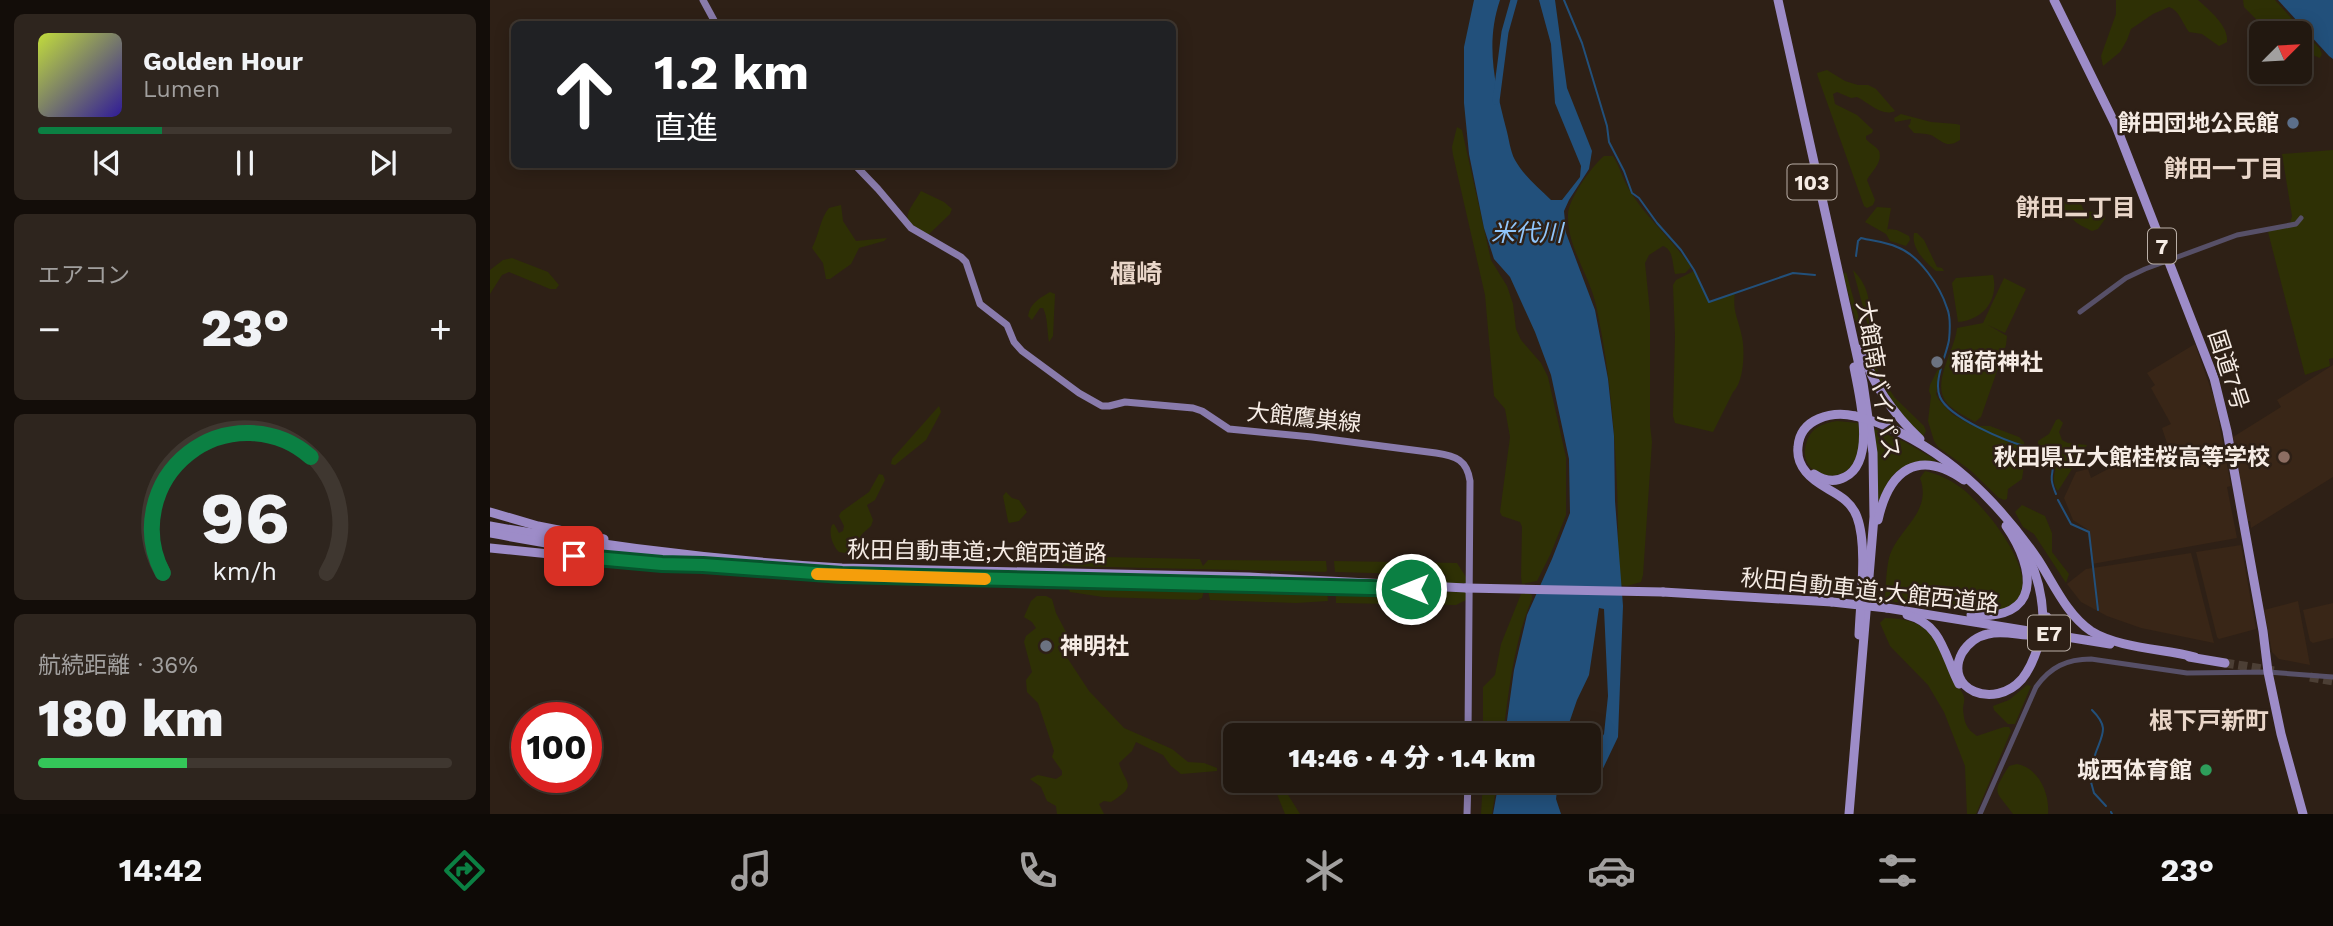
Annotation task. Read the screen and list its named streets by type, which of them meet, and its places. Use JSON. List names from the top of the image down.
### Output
{
  "streets": {
    "highway": [
      "103",
      "7",
      "国道7号",
      "大館南バイパス",
      "秋田自動車道;大館西道路",
      "E7"
    ],
    "main road": ["大館鷹巣線"]
  },
  "districts": [
    "餅田一丁目",
    "餅田二丁目",
    "櫃崎",
    "根下戸新町"
  ],
  "water": ["米代川"],
  "places": [
    "餅田団地公民館",
    "稲荷神社",
    "秋田県立大館桂桜高等学校",
    "神明社",
    "城西体育館"
  ],
  "north": "top right",
  "page": {
    "turn": ["1.2 km", "直進"],
    "song": ["Golden Hour", "Lumen"],
    "tile": [
      "エアコン",
      ["航続距離 · 36%", "180 km"]
    ],
    "heat": ["−", "23°", "+"],
    "limit": "100",
    "trip": "14:46 · 4 分 · 1.4 km",
    "tabs": ["14:42", "23°"],
    "gauge": ["96", "km/h"]
  }
}
